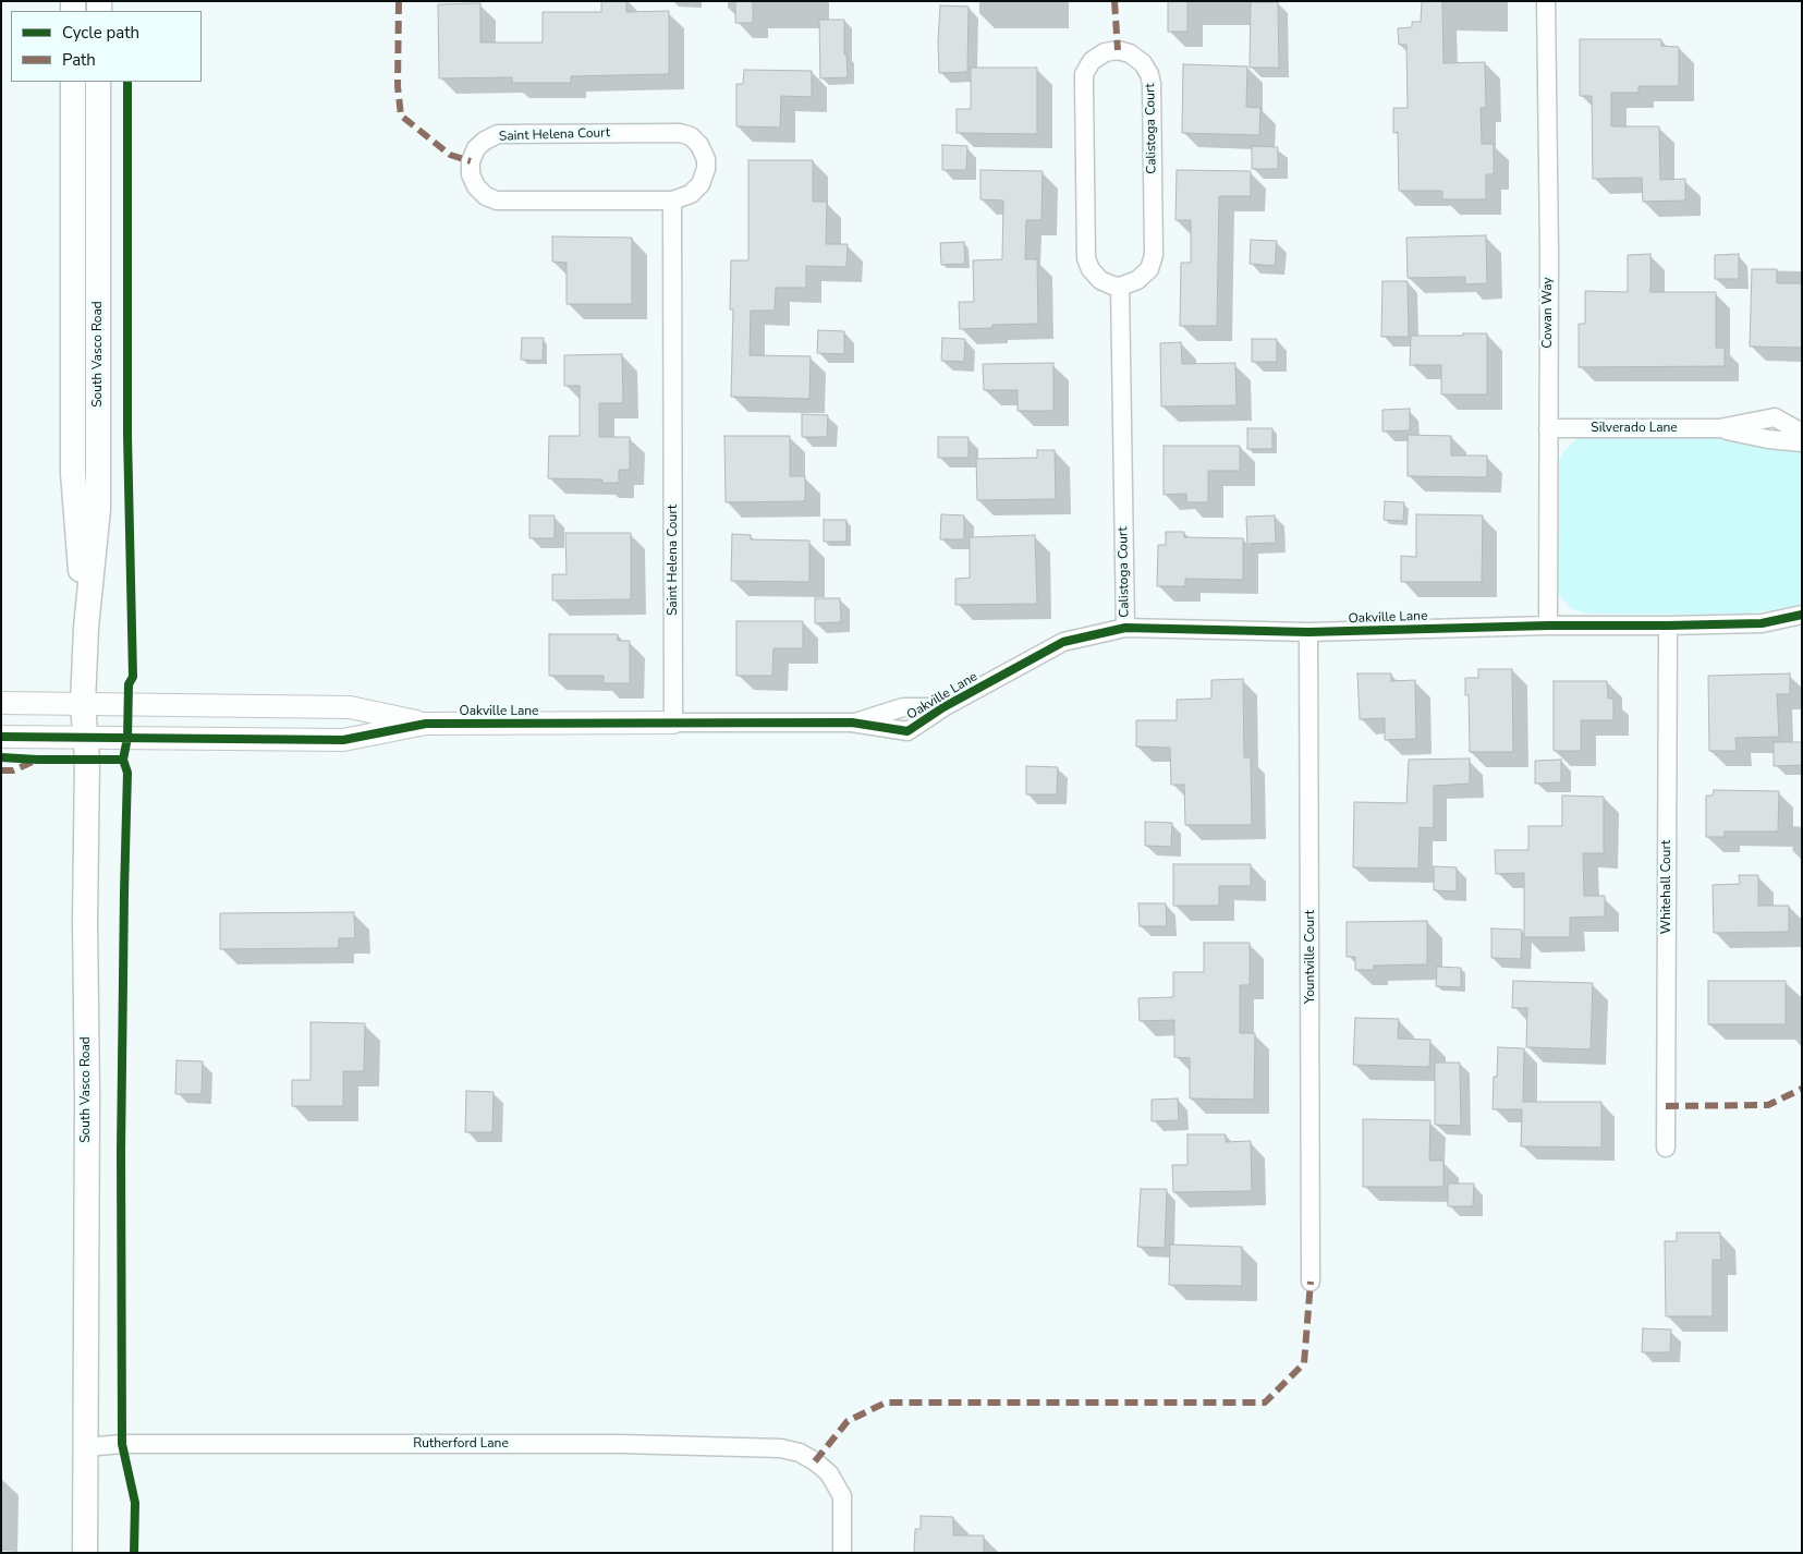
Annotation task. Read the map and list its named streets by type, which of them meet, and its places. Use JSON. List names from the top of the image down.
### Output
{
  "streets": {
    "main road": ["South Vasco Road"],
    "street": [
      "Calistoga Court",
      "Saint Helena Court",
      "Cowan Way",
      "Silverado Lane",
      "Oakville Lane",
      "Whitehall Court",
      "Yountville Court",
      "Rutherford Lane"
    ]
  },
  "crossings": [
    ["Calistoga Court", "Oakville Lane"],
    ["Saint Helena Court", "Oakville Lane"],
    ["Cowan Way", "Silverado Lane"],
    ["Cowan Way", "Oakville Lane"],
    ["South Vasco Road", "Oakville Lane"],
    ["South Vasco Road", "Rutherford Lane"],
    ["Oakville Lane", "Whitehall Court"],
    ["Oakville Lane", "Yountville Court"]
  ],
  "legend": ["Cycle path", "Path"]
}
